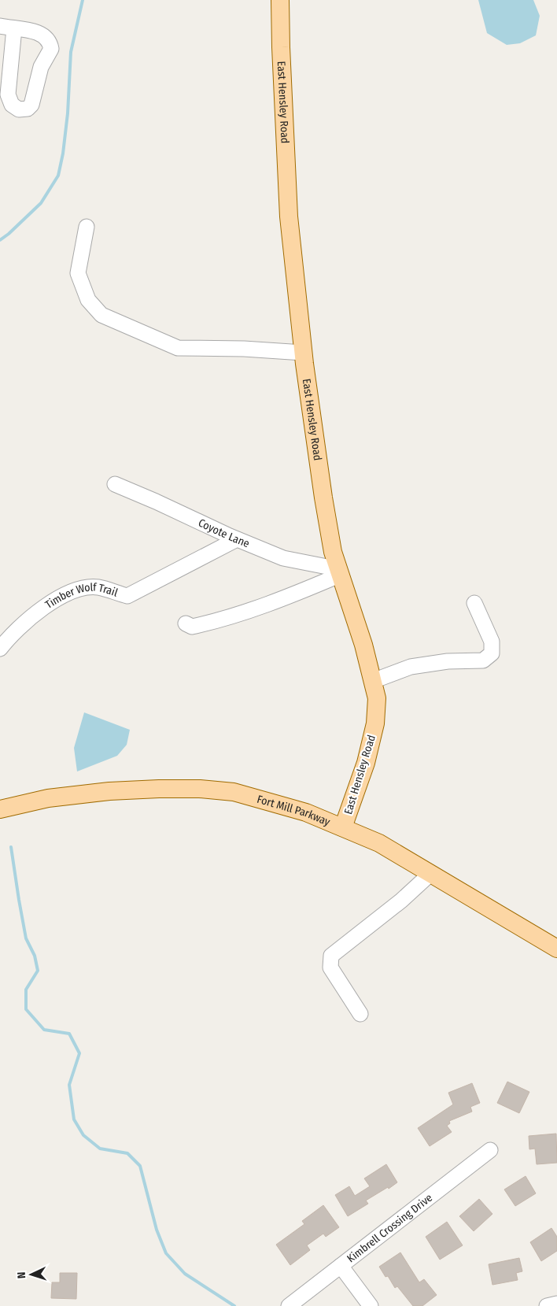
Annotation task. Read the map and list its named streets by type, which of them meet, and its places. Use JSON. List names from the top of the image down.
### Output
{
  "streets": {
    "main road": ["East Hensley Road", "Fort Mill Parkway"],
    "street": ["Coyote Lane", "Timber Wolf Trail", "Kimbrell Crossing Drive"]
  },
  "crossings": [
    ["East Hensley Road", "Coyote Lane"],
    ["East Hensley Road", "Fort Mill Parkway"],
    ["Coyote Lane", "Timber Wolf Trail"]
  ],
  "north": "left"
}
